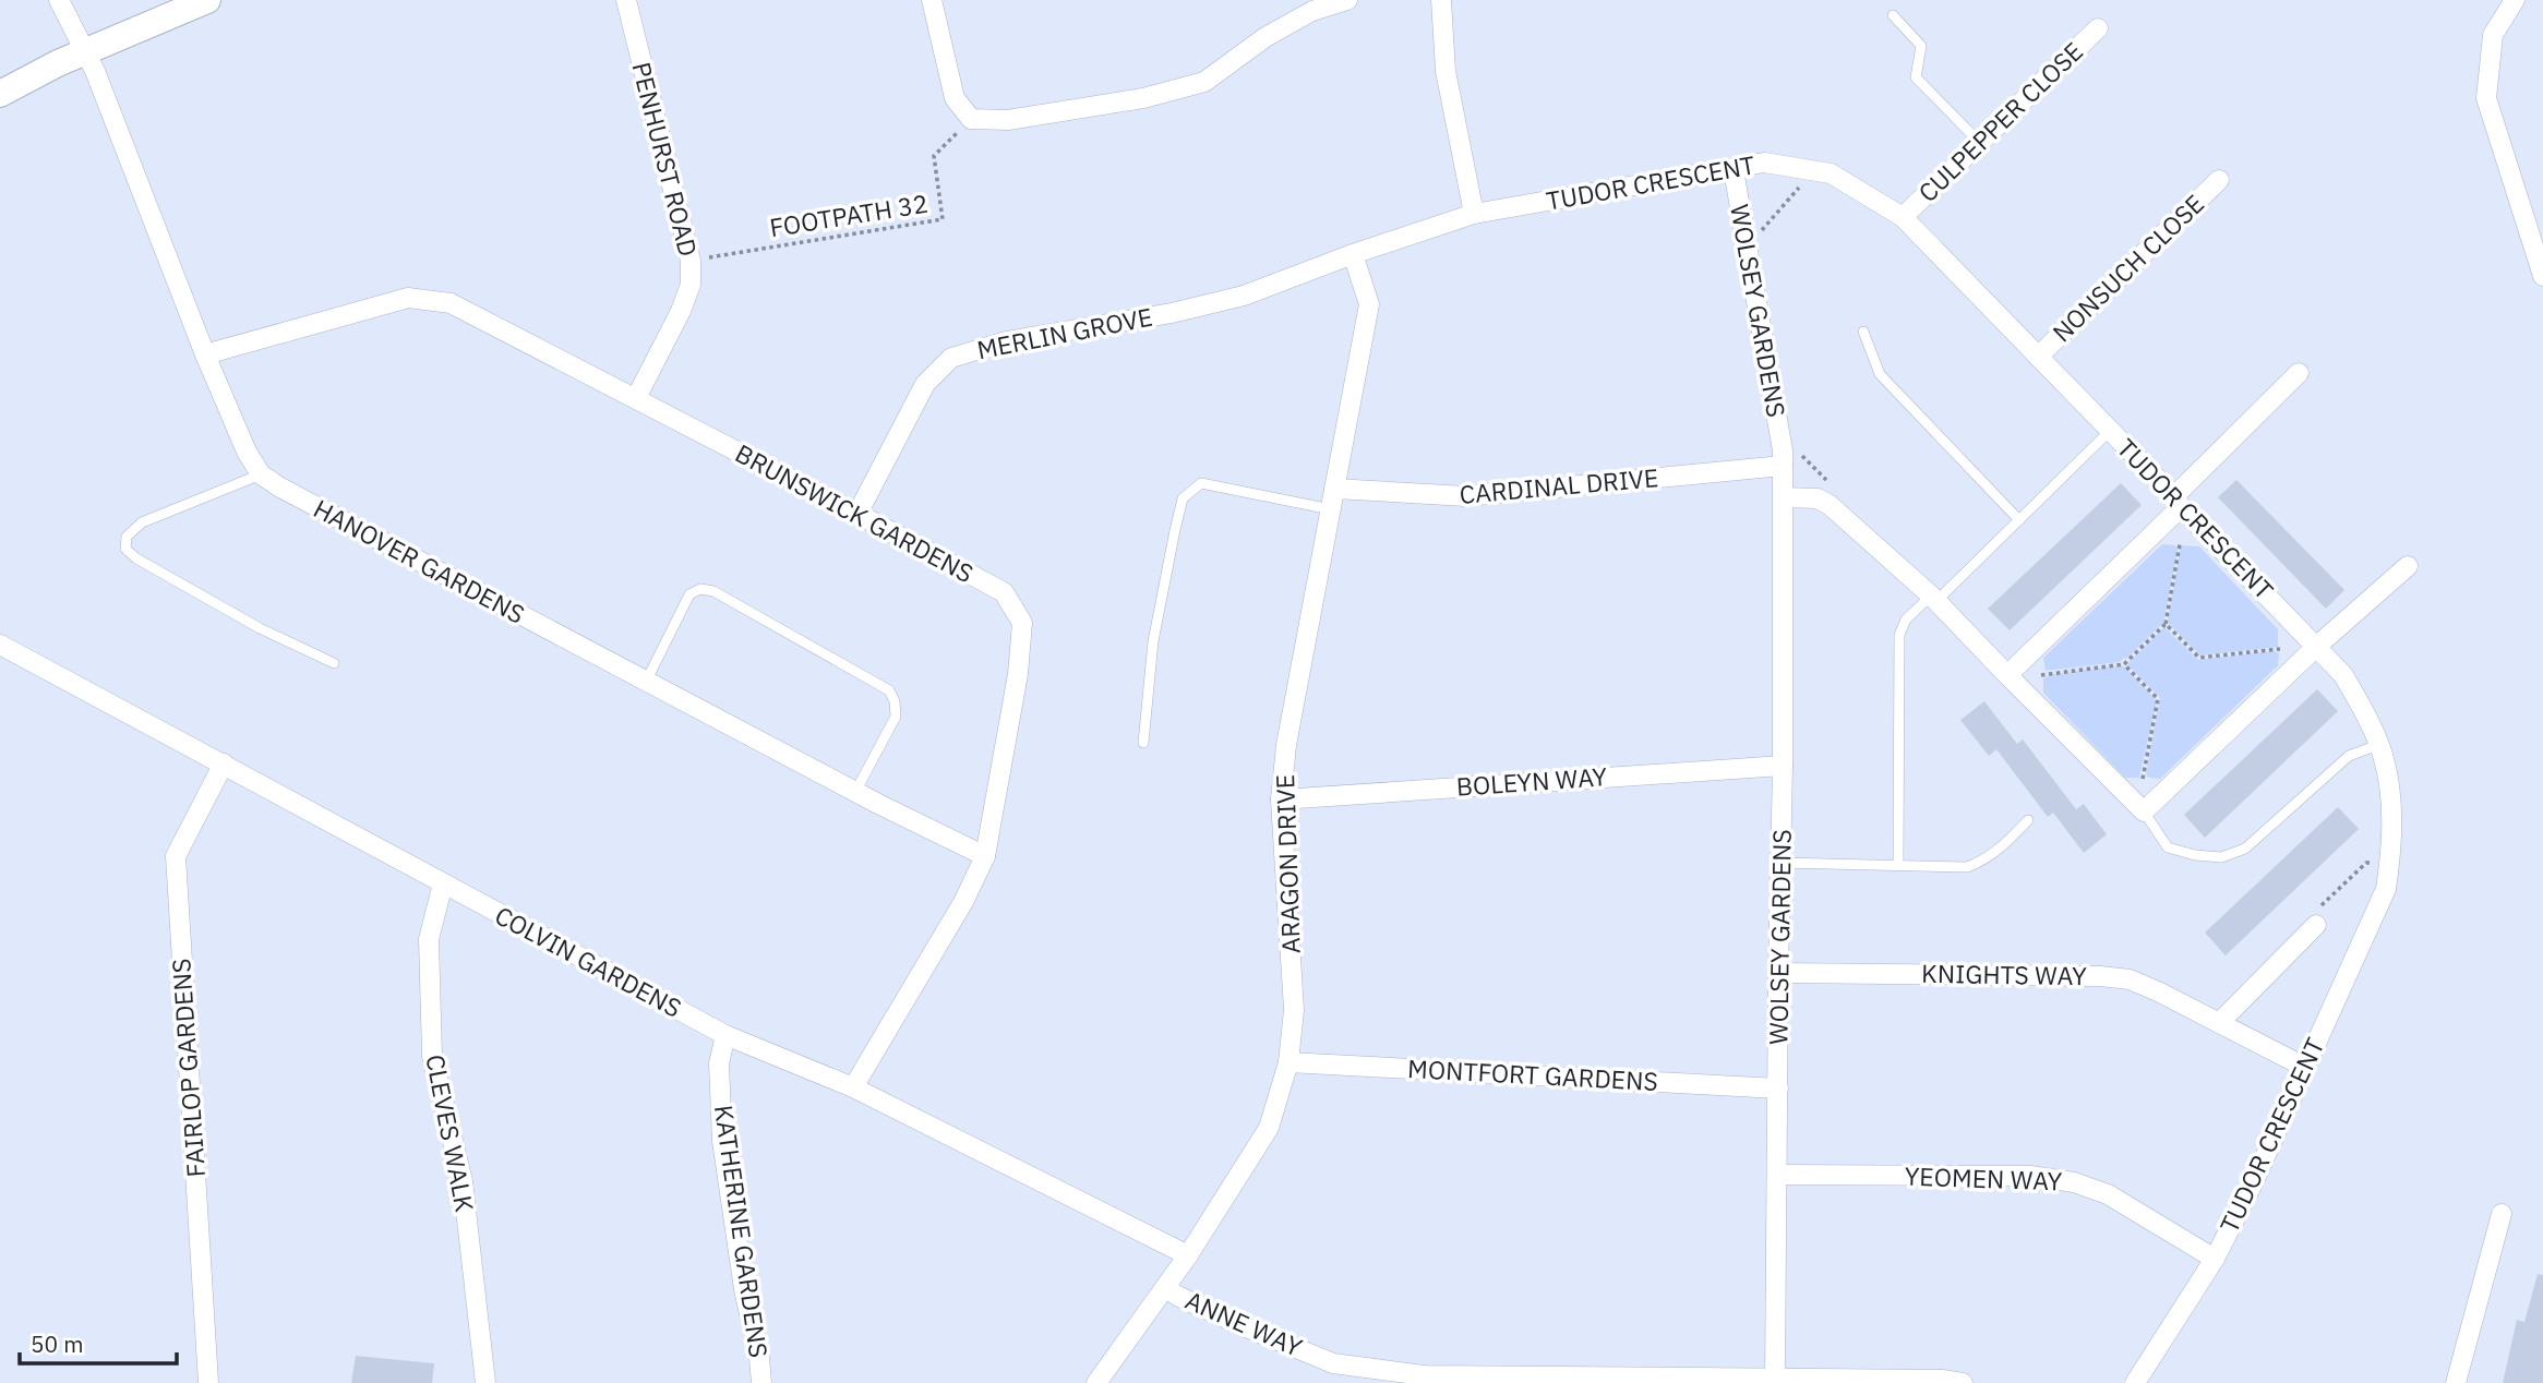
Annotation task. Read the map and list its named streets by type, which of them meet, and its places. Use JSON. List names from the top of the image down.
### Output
{
  "streets": {
    "street": [
      "CULPEPPER CLOSE",
      "PENHURST ROAD",
      "TUDOR CRESCENT",
      "NONSUCH CLOSE",
      "WOLSEY GARDENS",
      "MERLIN GROVE",
      "CARDINAL DRIVE",
      "BRUNSWICK GARDENS",
      "HANOVER GARDENS",
      "BOLEYN WAY",
      "ARAGON DRIVE",
      "COLVIN GARDENS",
      "KNIGHTS WAY",
      "FAIRLOP GARDENS",
      "MONTFORT GARDENS",
      "CLEVES WALK",
      "YEOMEN WAY",
      "KATHERINE GARDENS",
      "ANNE WAY"
    ],
    "path": ["FOOTPATH 32"]
  },
  "crossings": [
    ["CULPEPPER CLOSE", "TUDOR CRESCENT"],
    ["PENHURST ROAD", "FOOTPATH 32"],
    ["PENHURST ROAD", "BRUNSWICK GARDENS"],
    ["TUDOR CRESCENT", "NONSUCH CLOSE"],
    ["TUDOR CRESCENT", "WOLSEY GARDENS"],
    ["TUDOR CRESCENT", "MERLIN GROVE"],
    ["TUDOR CRESCENT", "ARAGON DRIVE"],
    ["TUDOR CRESCENT", "KNIGHTS WAY"],
    ["TUDOR CRESCENT", "YEOMEN WAY"],
    ["WOLSEY GARDENS", "CARDINAL DRIVE"],
    ["WOLSEY GARDENS", "BOLEYN WAY"],
    ["WOLSEY GARDENS", "KNIGHTS WAY"],
    ["WOLSEY GARDENS", "MONTFORT GARDENS"],
    ["WOLSEY GARDENS", "YEOMEN WAY"],
    ["WOLSEY GARDENS", "ANNE WAY"],
    ["MERLIN GROVE", "BRUNSWICK GARDENS"],
    ["MERLIN GROVE", "ARAGON DRIVE"],
    ["CARDINAL DRIVE", "ARAGON DRIVE"],
    ["BRUNSWICK GARDENS", "HANOVER GARDENS"],
    ["BRUNSWICK GARDENS", "COLVIN GARDENS"],
    ["BOLEYN WAY", "ARAGON DRIVE"],
    ["ARAGON DRIVE", "COLVIN GARDENS"],
    ["ARAGON DRIVE", "MONTFORT GARDENS"],
    ["ARAGON DRIVE", "ANNE WAY"],
    ["COLVIN GARDENS", "FAIRLOP GARDENS"],
    ["COLVIN GARDENS", "CLEVES WALK"],
    ["COLVIN GARDENS", "KATHERINE GARDENS"]
  ],
  "scale_bar": "50 m"
}
